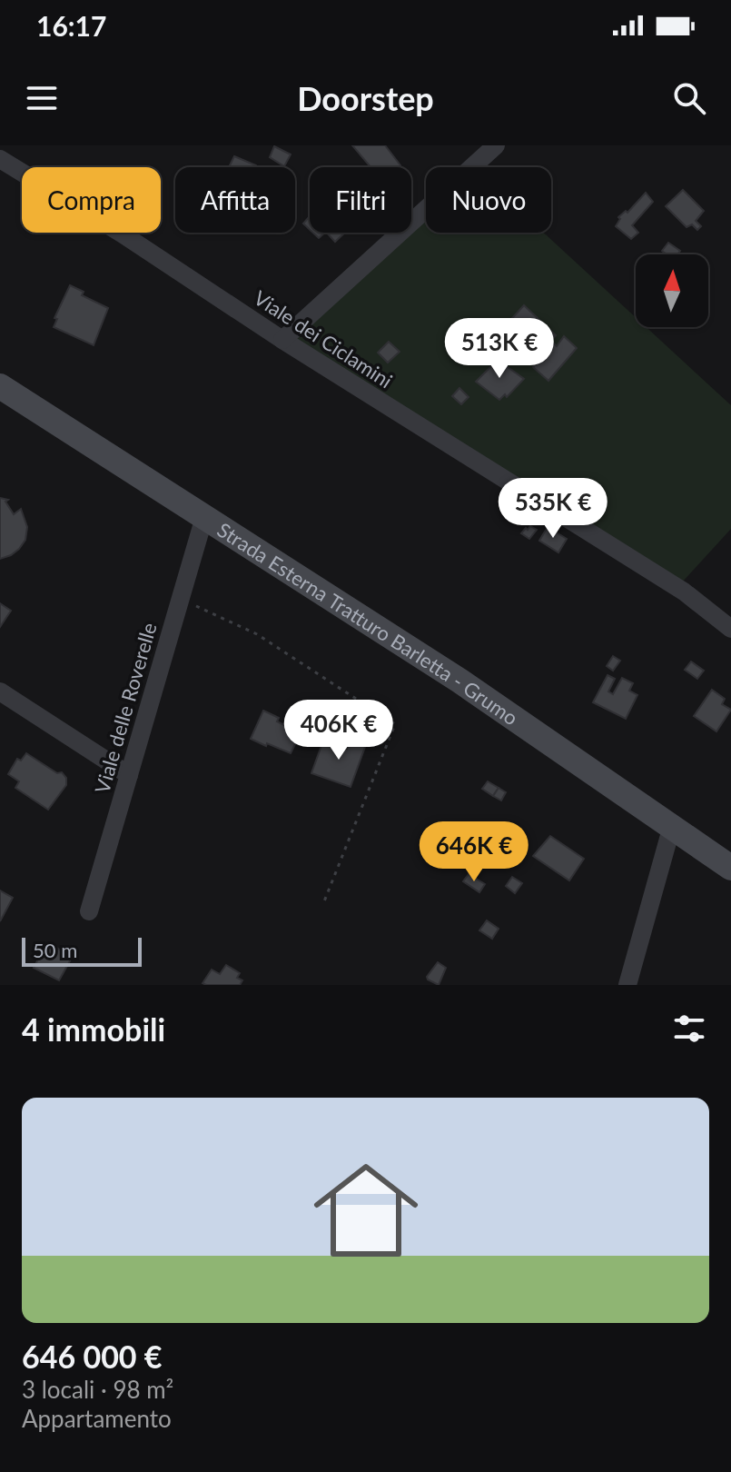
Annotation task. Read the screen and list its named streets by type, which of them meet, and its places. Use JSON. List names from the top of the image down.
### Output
{
  "streets": {
    "street": ["Viale dei Ciclamini", "Strada Esterna Tratturo Barletta - Grumo", "Viale delle Roverelle"]
  },
  "crossings": [
    ["Strada Esterna Tratturo Barletta - Grumo", "Viale delle Roverelle"]
  ],
  "scale_bar": "50 m",
  "north": "top",
  "page": {
    "status": "16:17",
    "header": "Doorstep",
    "chip": [
      "Compra",
      "Affitta",
      "Filtri",
      "Nuovo"
    ],
    "price": [
      "513K €",
      "535K €",
      "406K €",
      "646K €"
    ],
    "scale": "50 m",
    "heading": "4 immobili",
    "list": [
      {
        "name": "646 000 €",
        "note": "3 locali · 98 m² · Appartamento"
      }
    ]
  }
}
